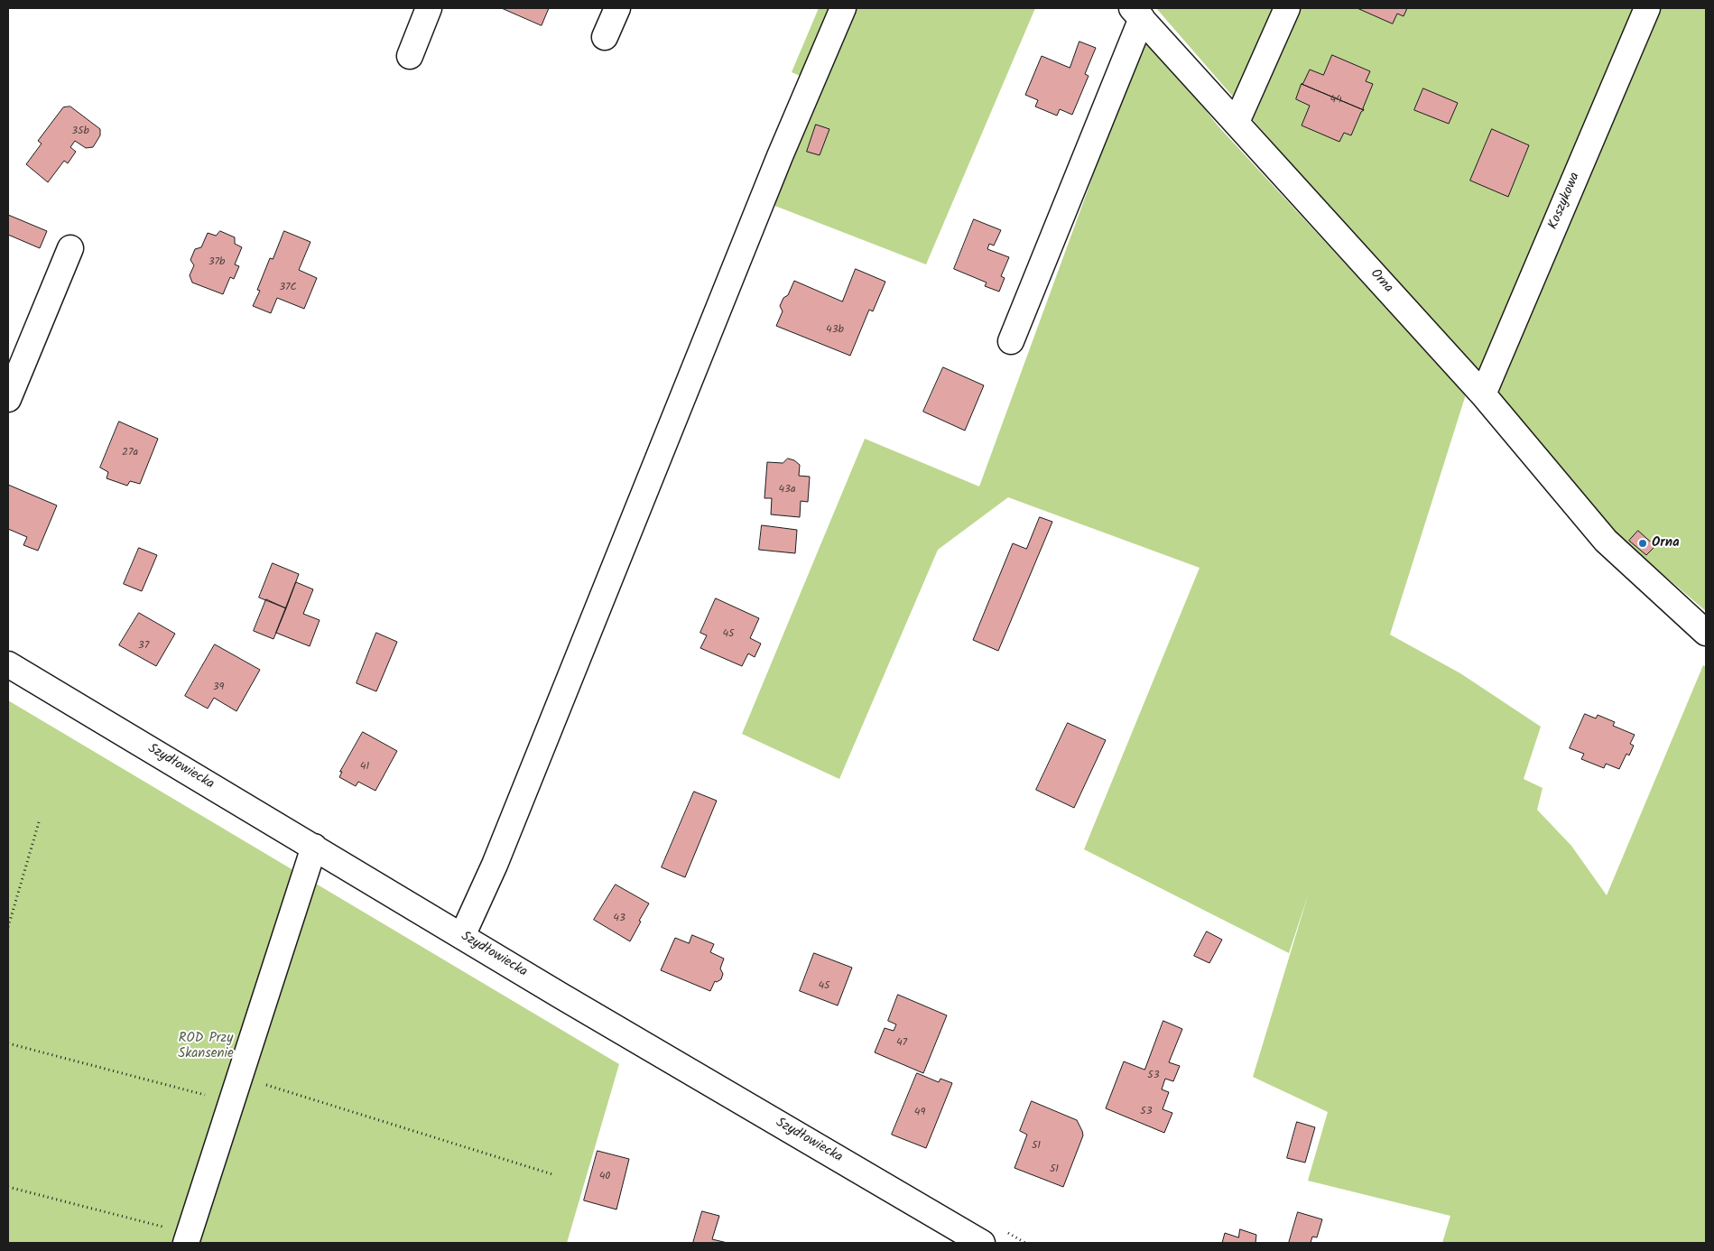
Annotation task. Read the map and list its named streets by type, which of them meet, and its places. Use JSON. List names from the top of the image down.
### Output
{
  "streets": {
    "street": ["Koszykowa", "Orna", "Szydłowiecka"]
  },
  "crossings": [
    ["Koszykowa", "Orna"]
  ],
  "parks": ["ROD Przy Skansenie"],
  "places": ["Orna"],
  "house_numbers": [
    "44",
    "35b",
    "37b",
    "37C",
    "43b",
    "27a",
    "43a",
    "45",
    "37",
    "39",
    "41",
    "43",
    "45",
    "47",
    "53",
    "53",
    "49",
    "51",
    "51",
    "40"
  ]
}
